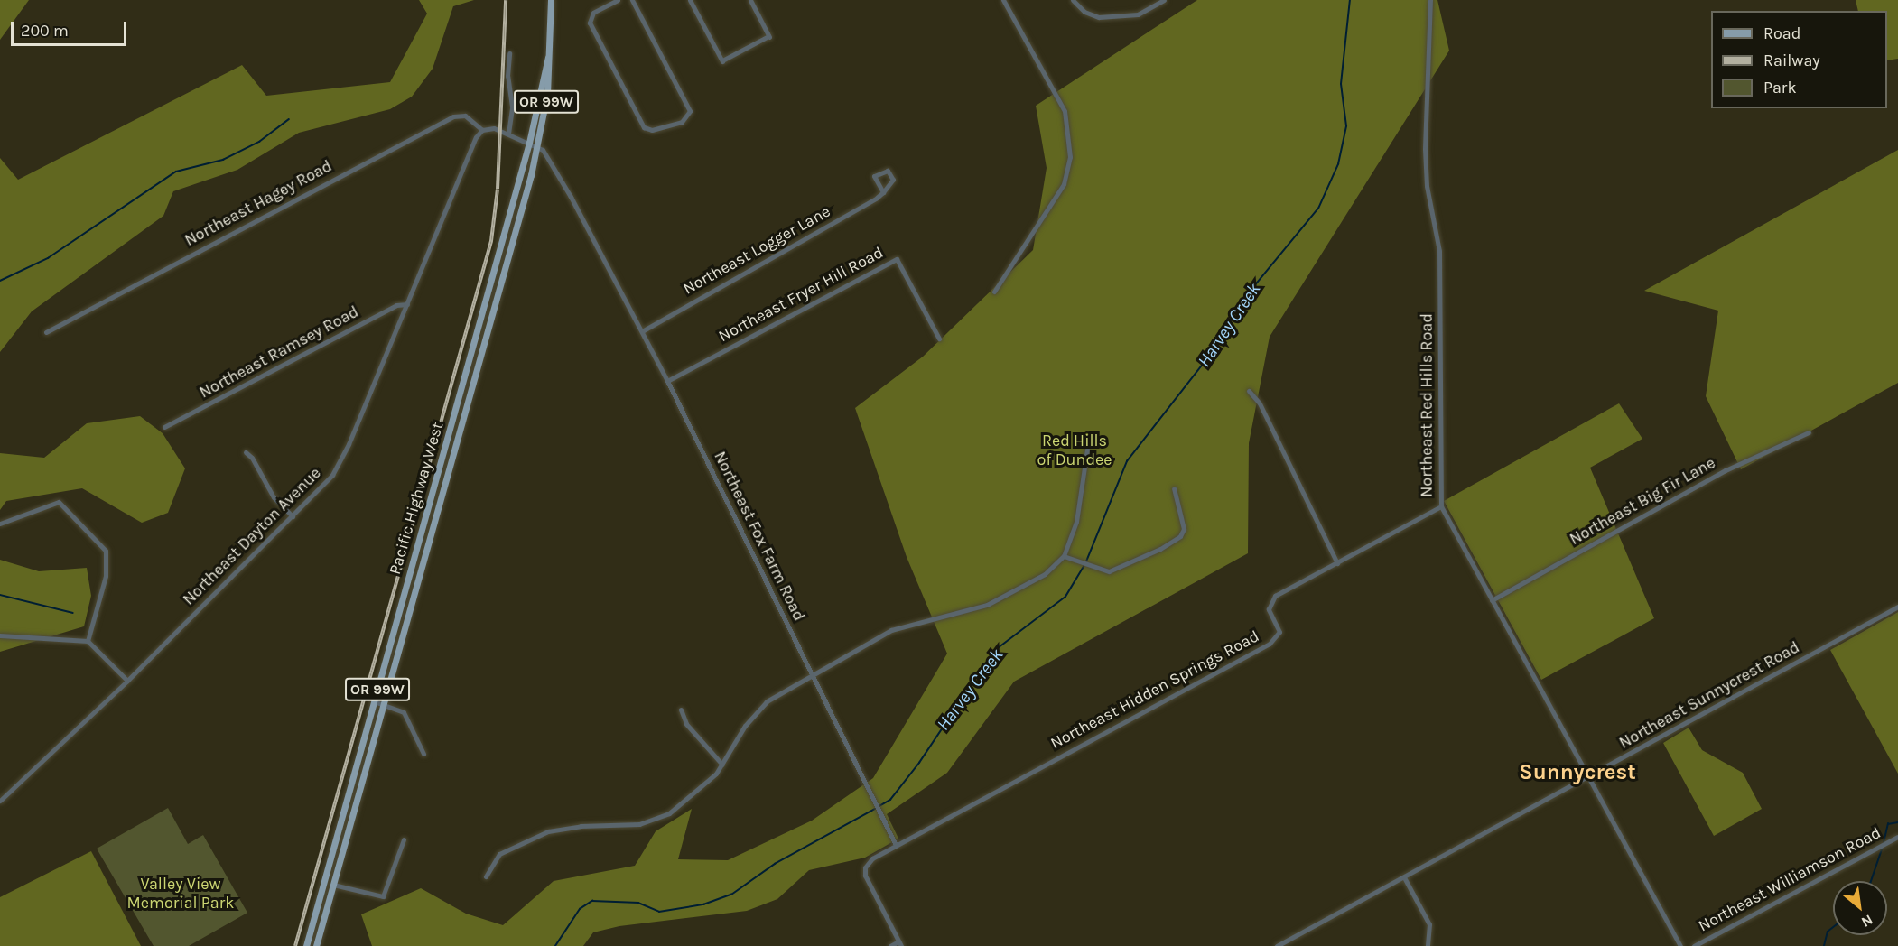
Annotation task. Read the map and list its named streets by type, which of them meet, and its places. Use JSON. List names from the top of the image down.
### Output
{
  "streets": {
    "main road": ["OR 99W", "Pacific Highway West"],
    "street": [
      "Northeast Hagey Road",
      "Northeast Logger Lane",
      "Northeast Fryer Hill Road",
      "Northeast Ramsey Road",
      "Northeast Red Hills Road",
      "Northeast Big Fir Lane",
      "Northeast Dayton Avenue",
      "Northeast Fox Farm Road",
      "Northeast Hidden Springs Road",
      "Northeast Sunnycrest Road",
      "Northeast Williamson Road"
    ]
  },
  "crossings": [
    ["Northeast Hagey Road", "Northeast Dayton Avenue"],
    ["Northeast Logger Lane", "Northeast Fox Farm Road"],
    ["Northeast Fryer Hill Road", "Northeast Fox Farm Road"],
    ["Northeast Ramsey Road", "Northeast Dayton Avenue"],
    ["Northeast Red Hills Road", "Northeast Big Fir Lane"],
    ["Northeast Red Hills Road", "Northeast Hidden Springs Road"],
    ["Northeast Red Hills Road", "Northeast Sunnycrest Road"],
    ["Pacific Highway West", "Northeast Fox Farm Road"],
    ["Northeast Fox Farm Road", "Northeast Hidden Springs Road"]
  ],
  "districts": ["Sunnycrest"],
  "water": ["Harvey Creek"],
  "parks": ["Red Hills of Dundee", "Valley View Memorial Park"],
  "legend": ["Road", "Railway", "Park"],
  "scale_bar": "200 m",
  "north": "bottom right"
}
